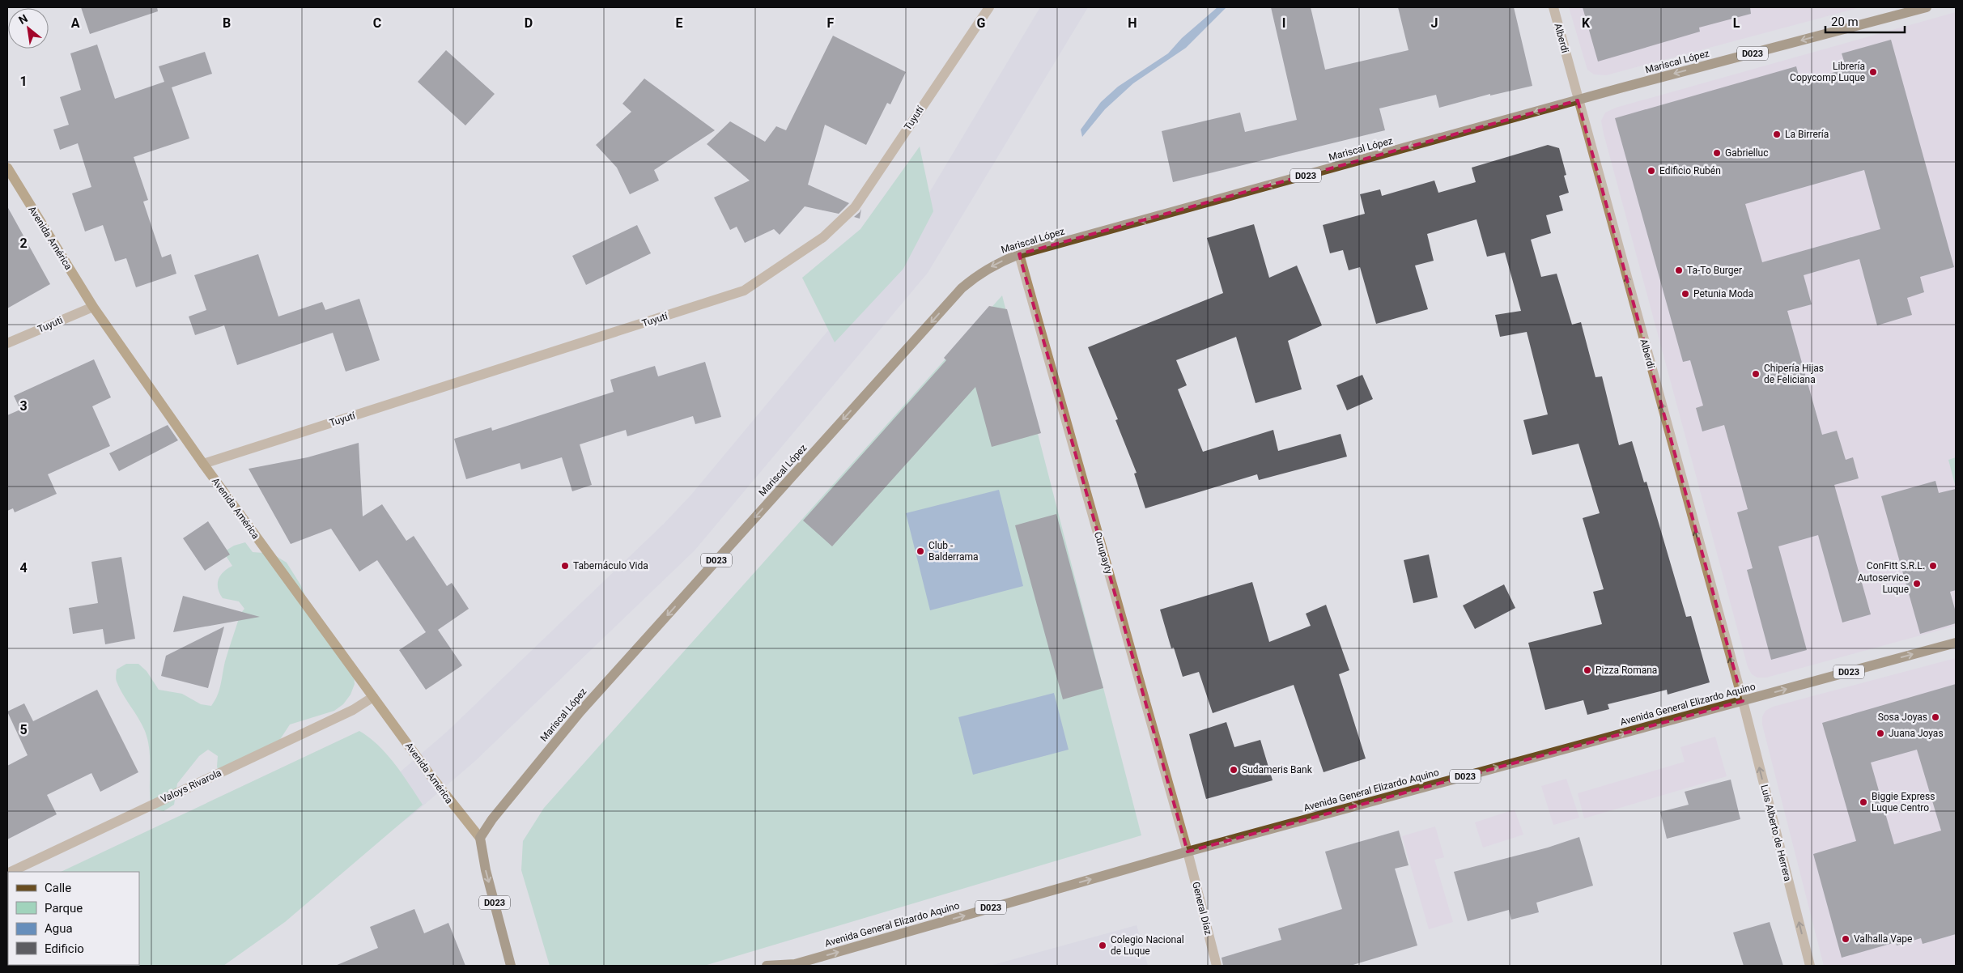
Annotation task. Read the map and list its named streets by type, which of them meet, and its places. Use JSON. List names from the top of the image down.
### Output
{
  "streets": {
    "main road": [
      "D023",
      "Mariscal López",
      "Avenida América",
      "Avenida General Elizardo Aquino"
    ],
    "street": [
      "Alberdi",
      "Tuyutí",
      "Tuyuti",
      "Curupayty",
      "Valoys Rivarola",
      "Luis Alberto de Herrera",
      "General Díaz"
    ]
  },
  "crossings": [
    ["Alberdi", "Mariscal López"],
    ["Alberdi", "Avenida General Elizardo Aquino"],
    ["Alberdi", "Luis Alberto de Herrera"],
    ["D023", "Mariscal López"],
    ["D023", "Avenida América"],
    ["Mariscal López", "Avenida América"],
    ["Mariscal López", "Curupayty"],
    ["Tuyutí", "Avenida América"],
    ["Avenida América", "Tuyuti"],
    ["Avenida América", "Valoys Rivarola"],
    ["Curupayty", "Avenida General Elizardo Aquino"],
    ["Curupayty", "General Díaz"],
    ["Avenida General Elizardo Aquino", "Luis Alberto de Herrera"],
    ["Avenida General Elizardo Aquino", "General Díaz"]
  ],
  "one_way": [
    "Alberdi",
    "Mariscal López",
    "Avenida General Elizardo Aquino",
    "Luis Alberto de Herrera"
  ],
  "places": [
    "Librería Copycomp Luque",
    "La Birrería",
    "Gabrielluc",
    "Edificio Rubén",
    "Ta-To Burger",
    "Petunia Moda",
    "Chipería Hijas de Feliciana",
    "Club - Balderrama",
    "Tabernáculo Vida",
    "ConFitt S.R.L.",
    "Autoservice Luque",
    "Pizza Romana",
    "Sosa Joyas",
    "Juana Joyas",
    "Sudameris Bank",
    "Biggie Express Luque Centro",
    "Valhalla Vape",
    "Colegio Nacional de Luque"
  ],
  "legend": [
    "Calle",
    "Parque",
    "Agua",
    "Edificio"
  ],
  "scale_bar": "20 m",
  "north": "top left",
  "grid": {
    "columns": [
      "A",
      "B",
      "C",
      "D",
      "E",
      "F",
      "G",
      "H",
      "I",
      "J",
      "K",
      "L"
    ],
    "rows": [
      "1",
      "2",
      "3",
      "4",
      "5"
    ]
  }
}
